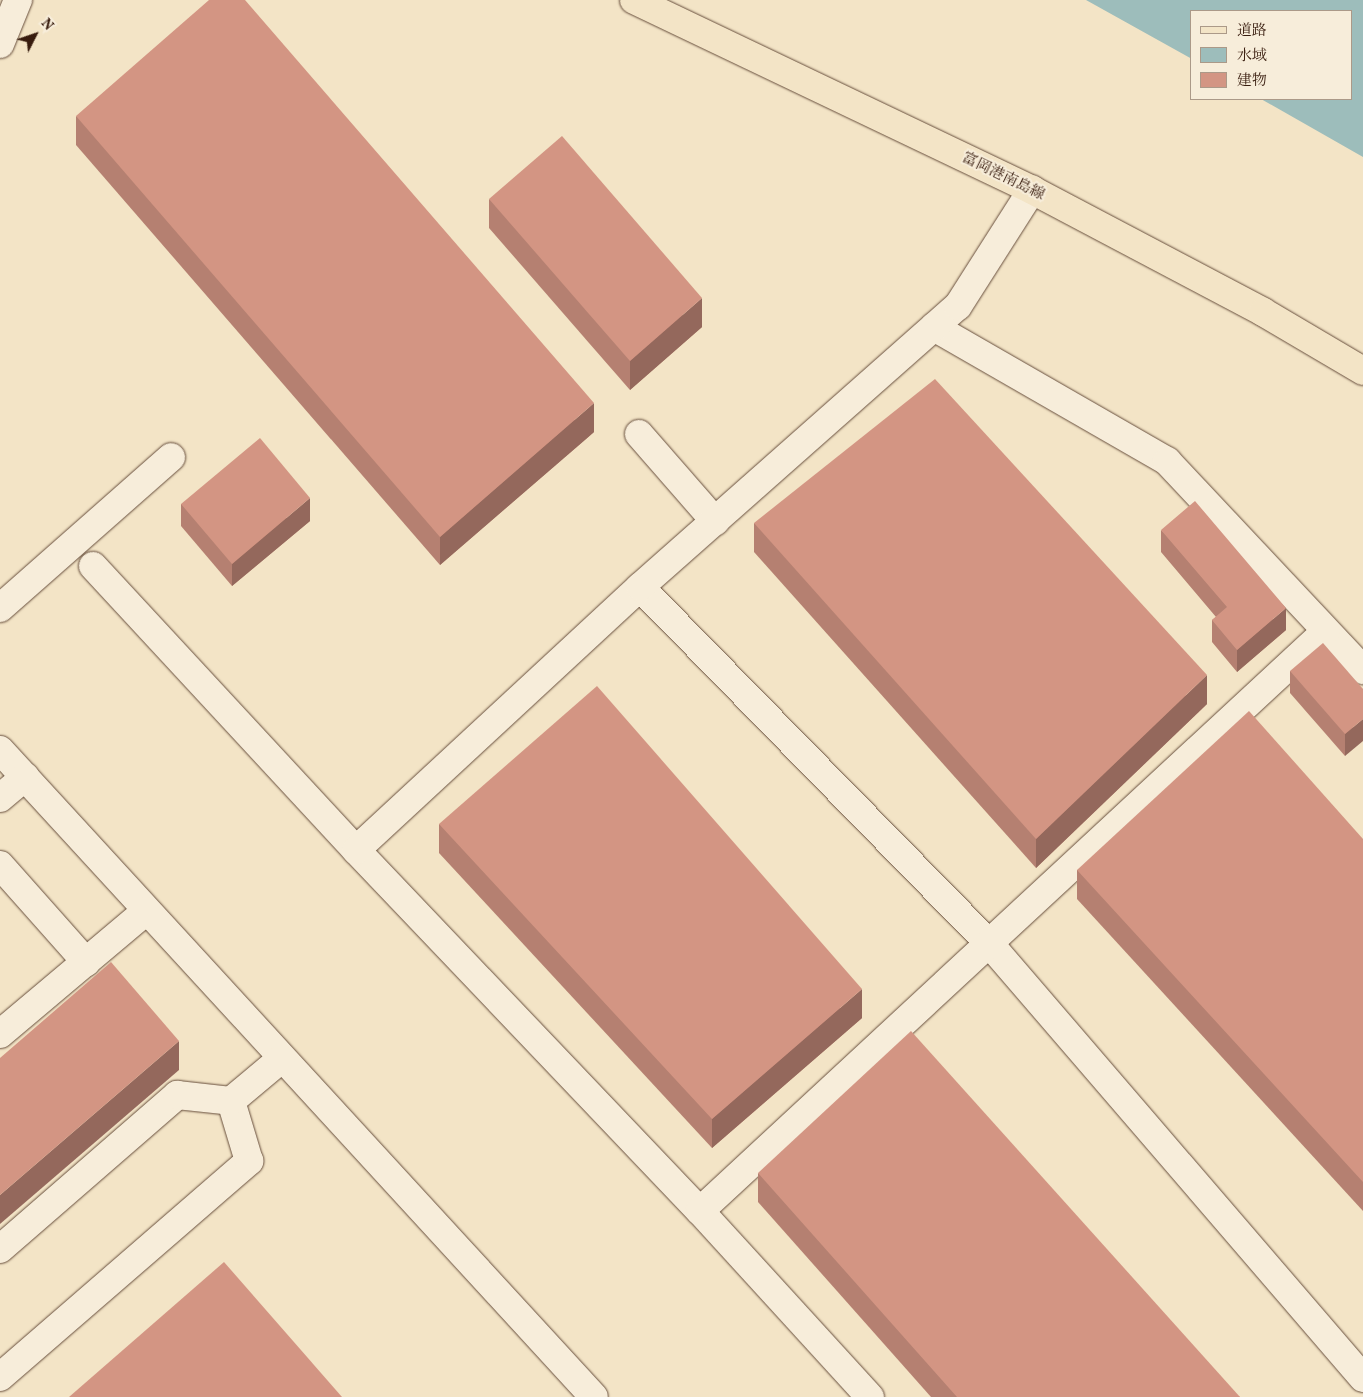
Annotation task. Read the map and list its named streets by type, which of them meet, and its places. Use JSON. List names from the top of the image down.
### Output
{
  "streets": {
    "main road": ["富岡港南島線"]
  },
  "legend": ["道路", "水域", "建物"],
  "north": "top right"
}
